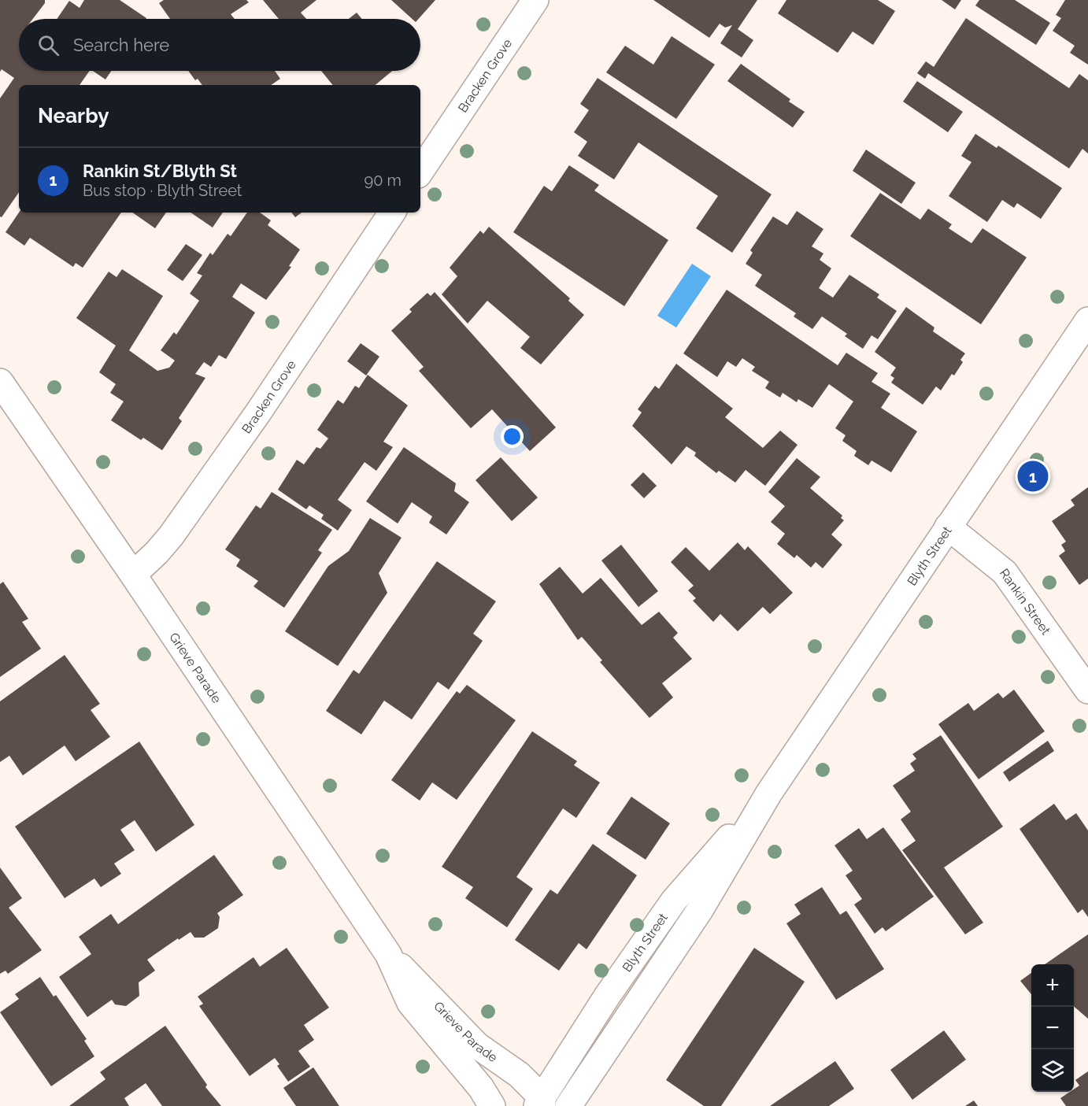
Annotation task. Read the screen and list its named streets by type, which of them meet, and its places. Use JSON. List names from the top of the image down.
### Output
{
  "streets": {
    "street": [
      "Bracken Grove",
      "Blyth Street",
      "Rankin Street",
      "Grieve Parade"
    ]
  },
  "crossings": [
    ["Bracken Grove", "Grieve Parade"],
    ["Blyth Street", "Rankin Street"],
    ["Blyth Street", "Grieve Parade"]
  ],
  "page": {
    "search": "Search here",
    "heading": "Nearby",
    "list": [
      {
        "mark": "1",
        "name": "Rankin St/Blyth St",
        "note": "Bus stop · Blyth Street",
        "value": "90 m"
      }
    ],
    "pins": "1",
    "map_buttons": ["+", "−"]
  }
}
